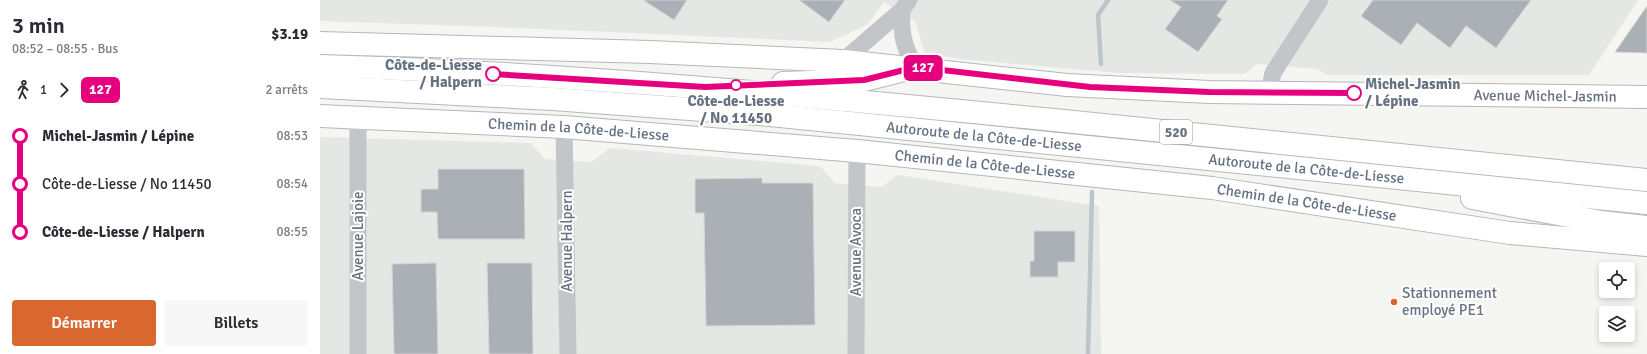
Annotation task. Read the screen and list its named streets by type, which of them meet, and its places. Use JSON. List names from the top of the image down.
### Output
{
  "streets": {
    "main road": [
      "Avenue Michel-Jasmin",
      "Chemin de la Côte-de-Liesse",
      "520",
      "Autoroute de la Côte-de-Liesse"
    ],
    "street": ["Avenue Lajoie", "Avenue Halpern", "Avenue Avoca"]
  },
  "crossings": [
    ["Chemin de la Côte-de-Liesse", "Avenue Lajoie"],
    ["Chemin de la Côte-de-Liesse", "Avenue Halpern"],
    ["Chemin de la Côte-de-Liesse", "Avenue Avoca"]
  ],
  "places": [
    "Côte-de-Liesse / Halpern",
    "Côte-de-Liesse / No 11450",
    "Michel-Jasmin / Lépine",
    "Stationnement employé PE1"
  ],
  "lines": ["bus line 127"],
  "page": {
    "heading": ["3 min", "08:52 – 08:55 · Bus", "$3.19"],
    "on_map": "127",
    "legs": ["1", "127", "2 arrêts"],
    "list": [
      {
        "name": "Michel-Jasmin / Lépine",
        "value": "08:53"
      },
      {
        "name": "Côte-de-Liesse / No 11450",
        "value": "08:54"
      },
      {
        "name": "Côte-de-Liesse / Halpern",
        "value": "08:55"
      }
    ],
    "buttons": ["Démarrer", "Billets"]
  }
}
